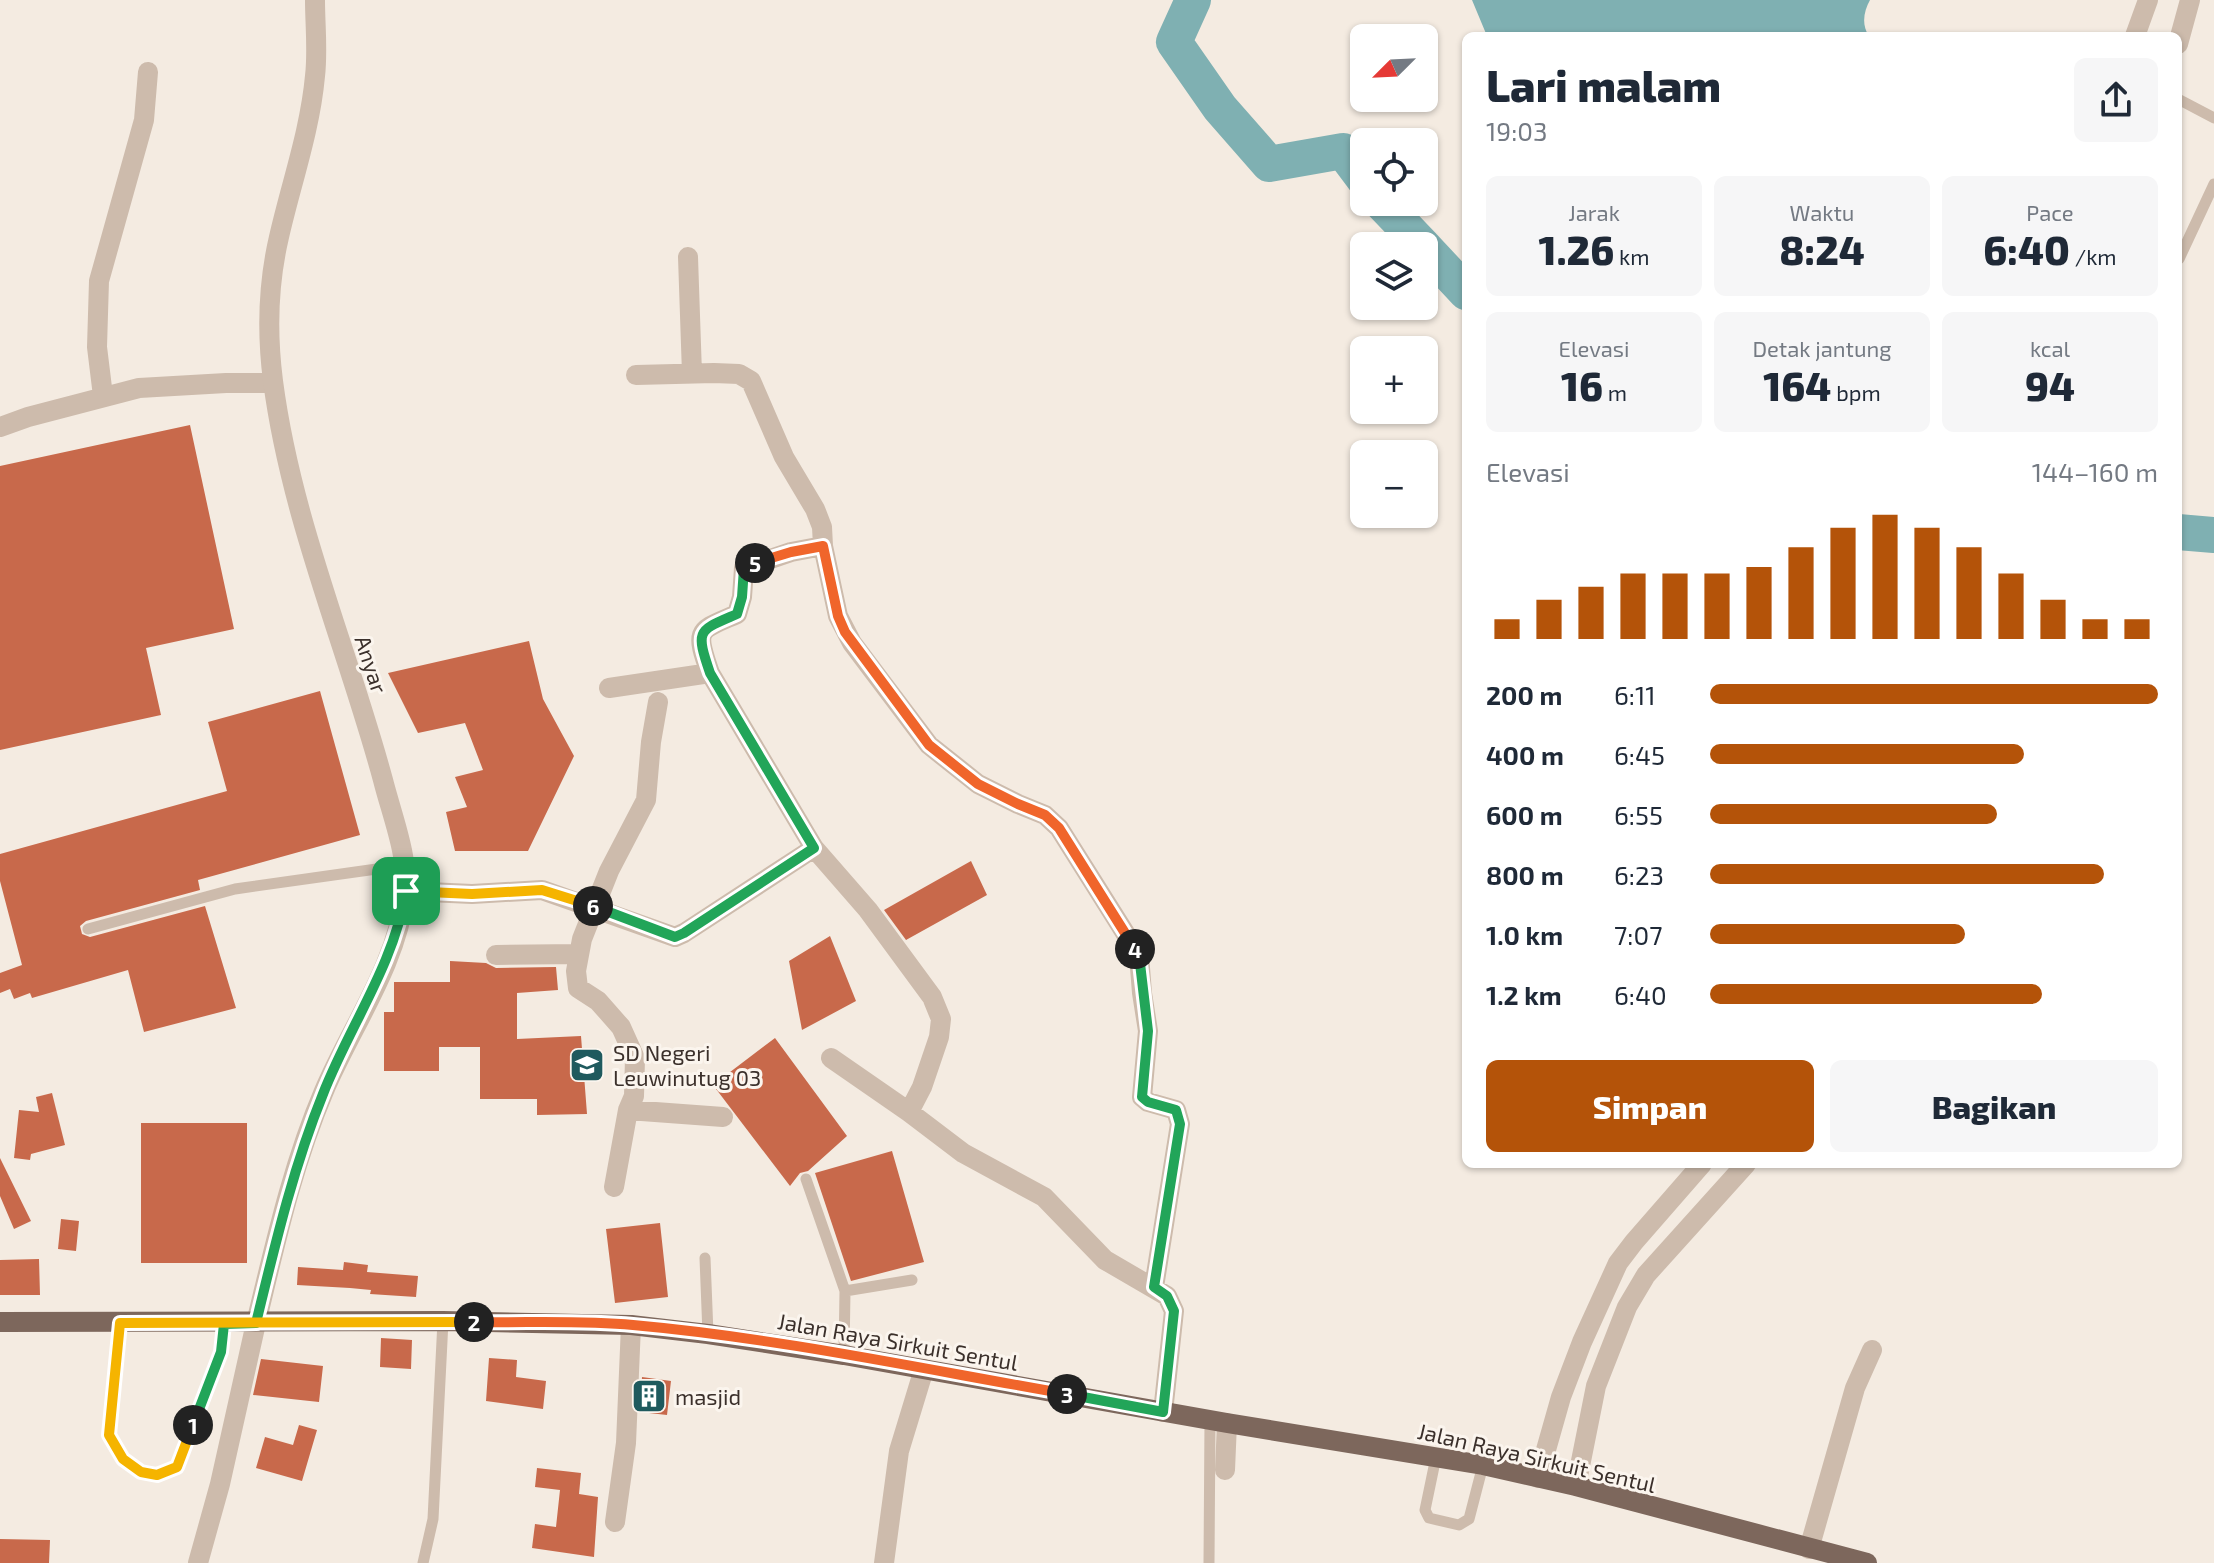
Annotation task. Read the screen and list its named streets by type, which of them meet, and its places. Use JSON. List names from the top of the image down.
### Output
{
  "streets": {
    "main road": ["Jalan Raya Sirkuit Sentul"],
    "street": ["Anyar"]
  },
  "crossings": [
    ["Anyar", "Jalan Raya Sirkuit Sentul"]
  ],
  "places": {
    "school or university": ["SD Negeri Leuwinutug 03"],
    "building": ["masjid"]
  },
  "north": "bottom left",
  "page": {
    "map_buttons": ["+", "−"],
    "heading": ["Lari malam", "19:03"],
    "stats": [
      ["Jarak", "1.26 km"],
      ["Waktu", "8:24"],
      ["Pace", "6:40 /km"],
      ["Elevasi", "16 m"],
      ["Detak jantung", "164 bpm"],
      ["kcal", "94"]
    ],
    "chart": ["Elevasi", "144–160 m"],
    "pins": [
      "5",
      "6",
      "4",
      "2",
      "3",
      "1"
    ],
    "list": [
      {
        "name": "200 m",
        "note": "6:11"
      },
      {
        "name": "400 m",
        "note": "6:45"
      },
      {
        "name": "600 m",
        "note": "6:55"
      },
      {
        "name": "800 m",
        "note": "6:23"
      },
      {
        "name": "1.0 km",
        "note": "7:07"
      },
      {
        "name": "1.2 km",
        "note": "6:40"
      }
    ],
    "buttons": ["Simpan", "Bagikan"]
  }
}
